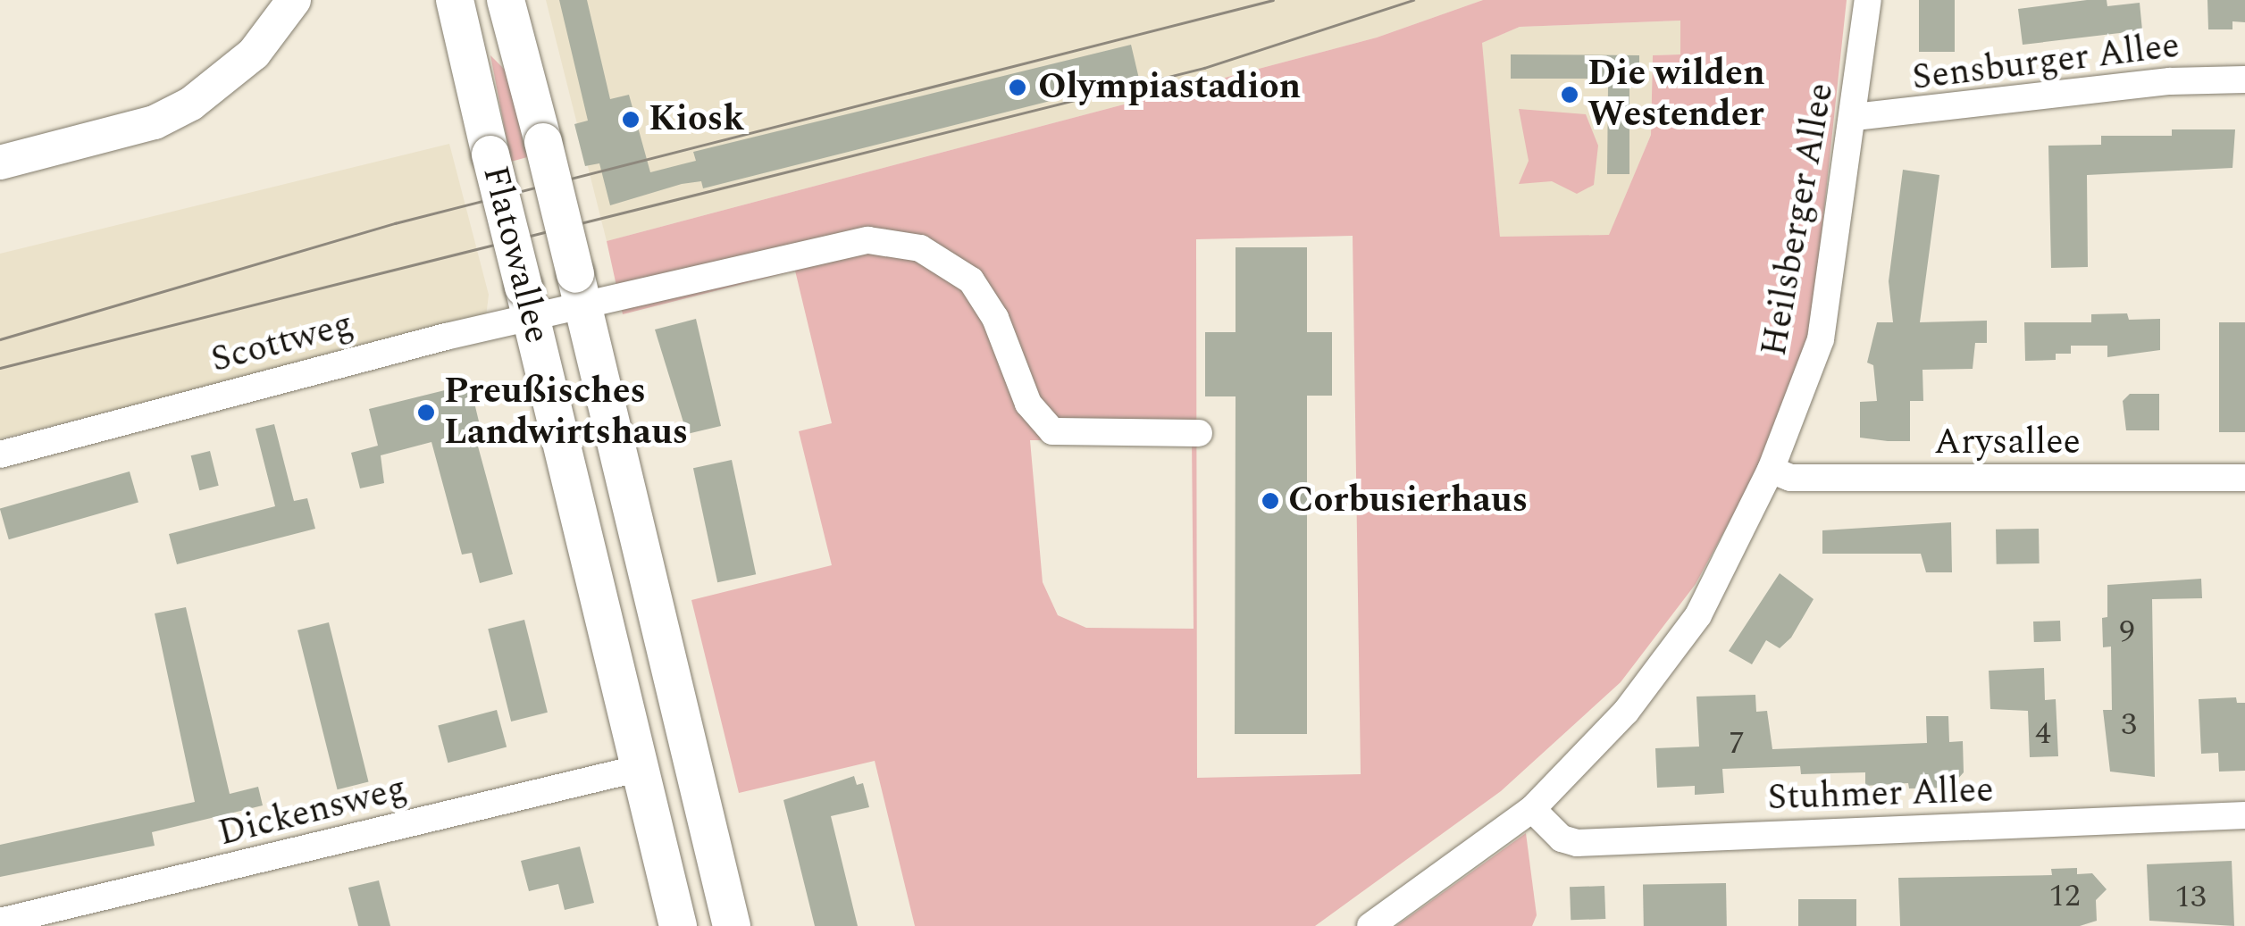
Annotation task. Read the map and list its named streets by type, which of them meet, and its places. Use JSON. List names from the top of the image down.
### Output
{
  "streets": {
    "main road": ["Flatowallee"],
    "street": [
      "Sensburger Allee",
      "Heilsberger Allee",
      "Scottweg",
      "Arysallee",
      "Stuhmer Allee",
      "Dickensweg"
    ]
  },
  "crossings": [
    ["Sensburger Allee", "Heilsberger Allee"],
    ["Heilsberger Allee", "Arysallee"],
    ["Heilsberger Allee", "Stuhmer Allee"],
    ["Flatowallee", "Scottweg"],
    ["Flatowallee", "Dickensweg"]
  ],
  "places": [
    "Olympiastadion",
    "Die wilden Westender",
    "Kiosk",
    "Preußisches Landwirtshaus",
    "Corbusierhaus"
  ],
  "house_numbers": [
    "9",
    "3",
    "4",
    "7",
    "12",
    "13"
  ]
}
